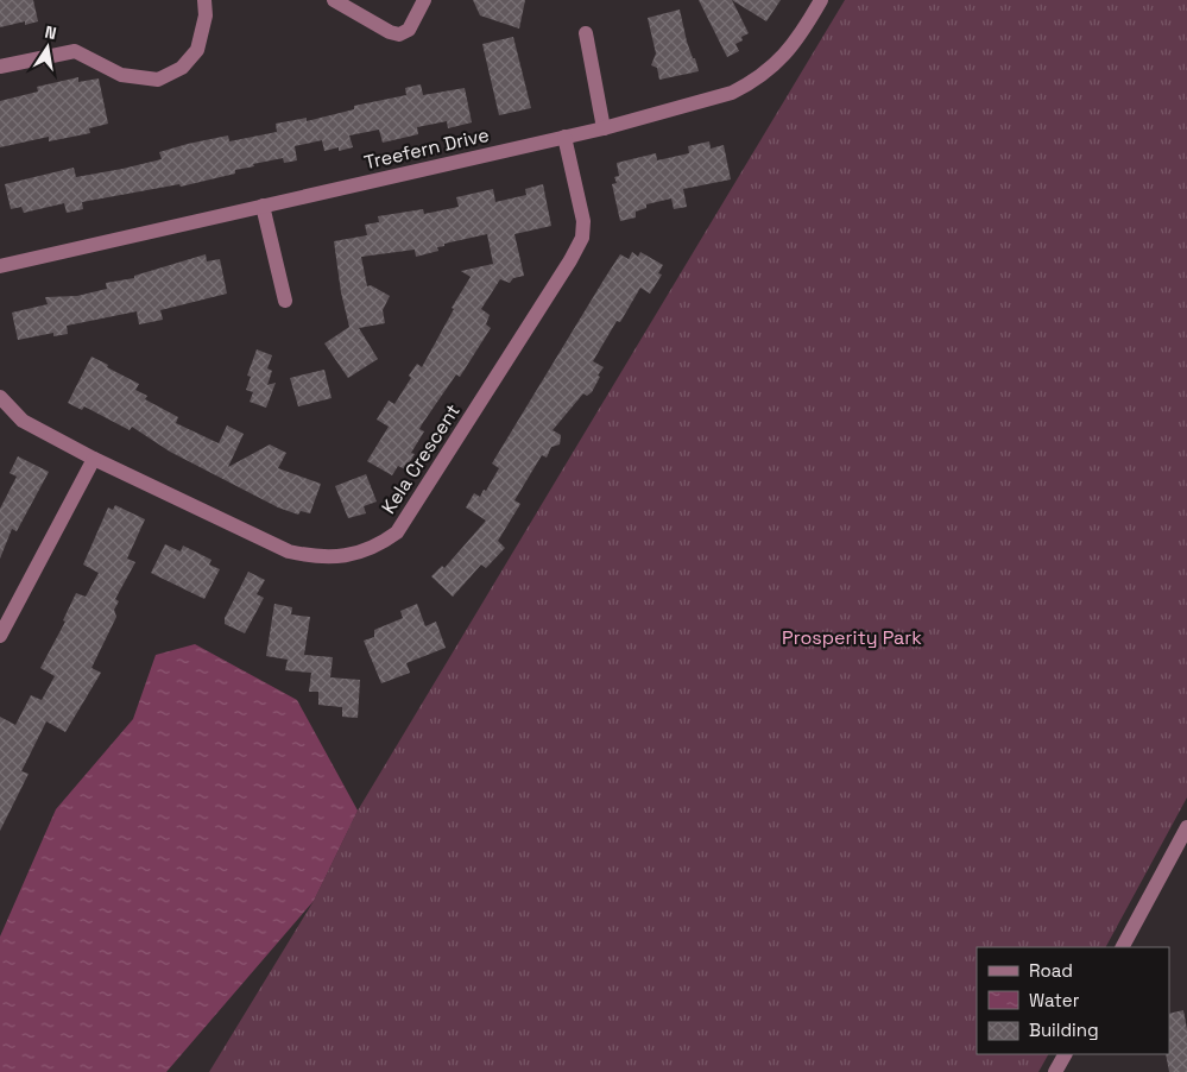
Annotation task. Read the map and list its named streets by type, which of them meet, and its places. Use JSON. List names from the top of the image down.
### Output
{
  "streets": {
    "street": ["Treefern Drive", "Kela Crescent"]
  },
  "crossings": [
    ["Treefern Drive", "Kela Crescent"]
  ],
  "parks": ["Prosperity Park"],
  "legend": ["Road", "Water", "Building"],
  "north": "top"
}
